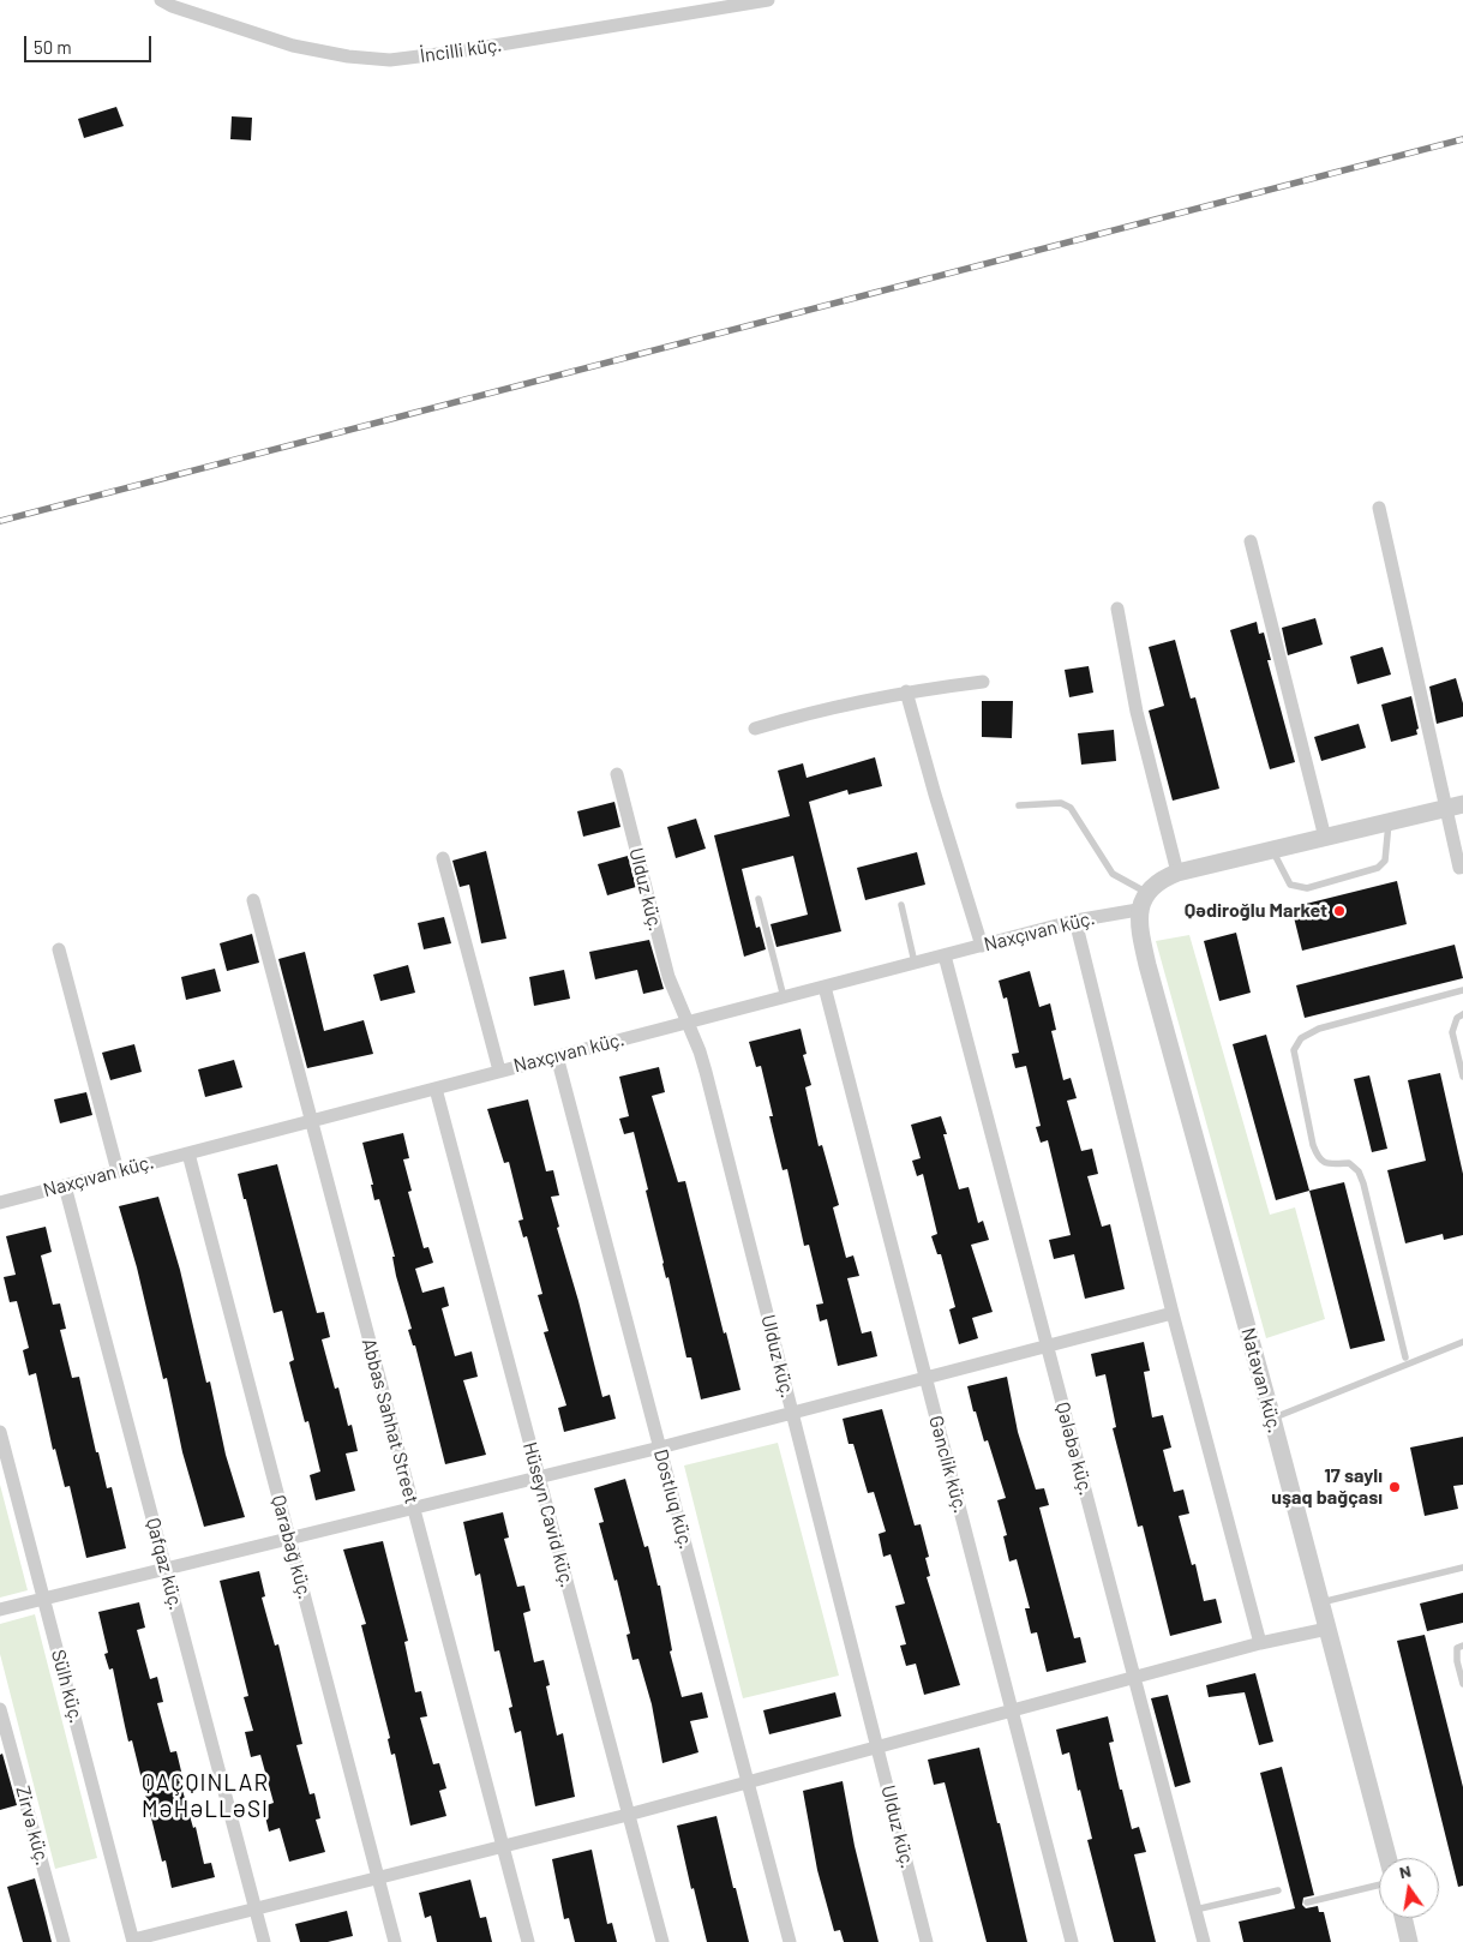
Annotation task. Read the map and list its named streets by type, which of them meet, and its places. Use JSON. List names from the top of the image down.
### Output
{
  "streets": {
    "street": [
      "İncilli küç.",
      "Ulduz küç.",
      "Naxçıvan küç.",
      "Natəvan küç.",
      "Abbas Sahhat Street",
      "Qələbə küç.",
      "Gənclik küç.",
      "Dostluq küç.",
      "Hüseyn Cavid küç.",
      "Qarabağ küç.",
      "Qafqaz küç.",
      "Sülh küç.",
      "Zirvə küç."
    ]
  },
  "crossings": [
    ["Ulduz küç.", "Naxçıvan küç."],
    ["Naxçıvan küç.", "Natəvan küç."],
    ["Naxçıvan küç.", "Abbas Sahhat Street"],
    ["Naxçıvan küç.", "Qələbə küç."],
    ["Naxçıvan küç.", "Gənclik küç."],
    ["Naxçıvan küç.", "Dostluq küç."],
    ["Naxçıvan küç.", "Hüseyn Cavid küç."],
    ["Naxçıvan küç.", "Qarabağ küç."],
    ["Naxçıvan küç.", "Qafqaz küç."]
  ],
  "districts": ["QAÇQINLAR MƏHƏLLƏSI"],
  "places": ["Qədiroğlu Market", "17 saylı uşaq bağçası"],
  "scale_bar": "50 m",
  "north": "top"
}
